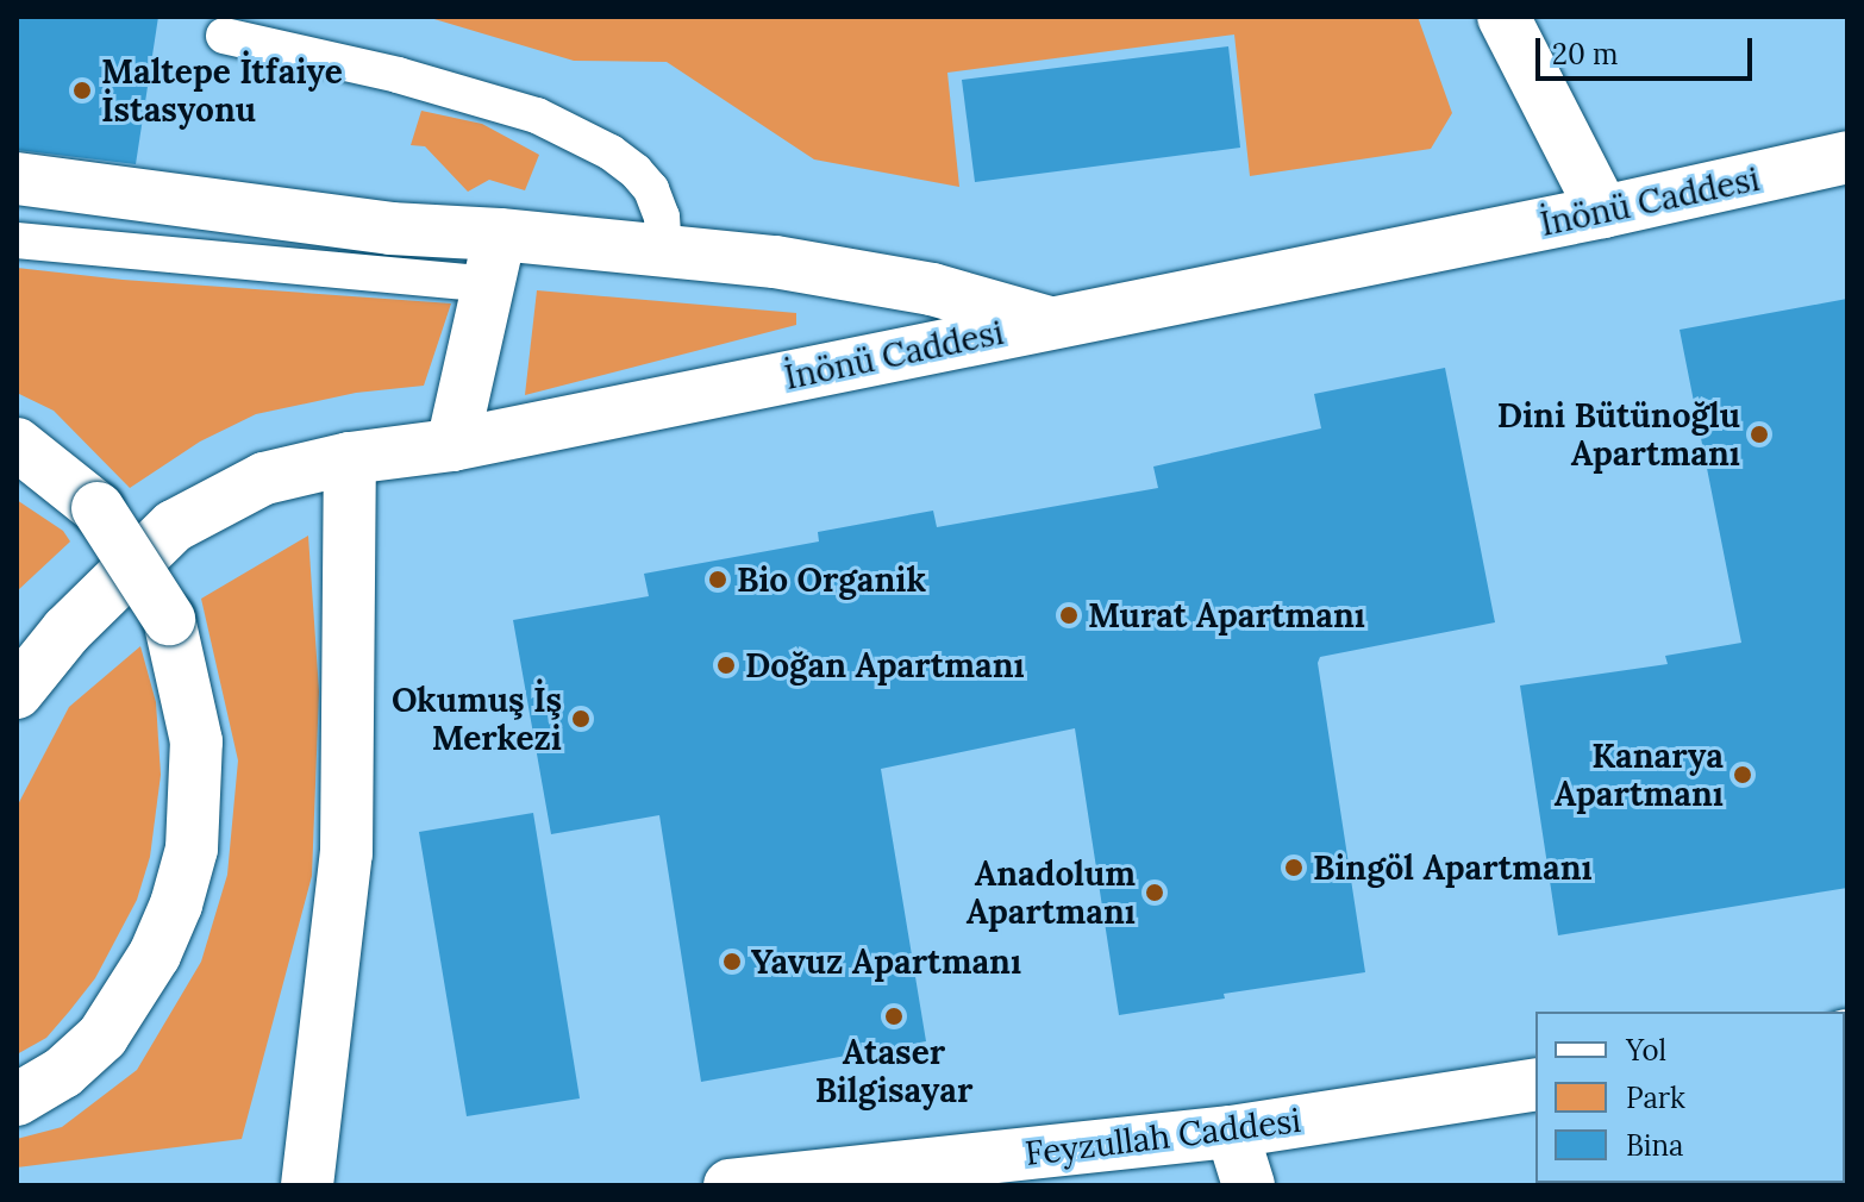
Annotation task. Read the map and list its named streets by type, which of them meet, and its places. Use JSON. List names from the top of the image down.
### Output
{
  "streets": {
    "main road": ["İnönü Caddesi", "Feyzullah Caddesi"]
  },
  "places": [
    "Maltepe İtfaiye İstasyonu",
    "Dini Bütünoğlu Apartmanı",
    "Bio Organik",
    "Murat Apartmanı",
    "Doğan Apartmanı",
    "Okumuş İş Merkezi",
    "Kanarya Apartmanı",
    "Bingöl Apartmanı",
    "Anadolum Apartmanı",
    "Yavuz Apartmanı",
    "Ataser Bilgisayar"
  ],
  "legend": ["Yol", "Park", "Bina"],
  "scale_bar": "20 m"
}
